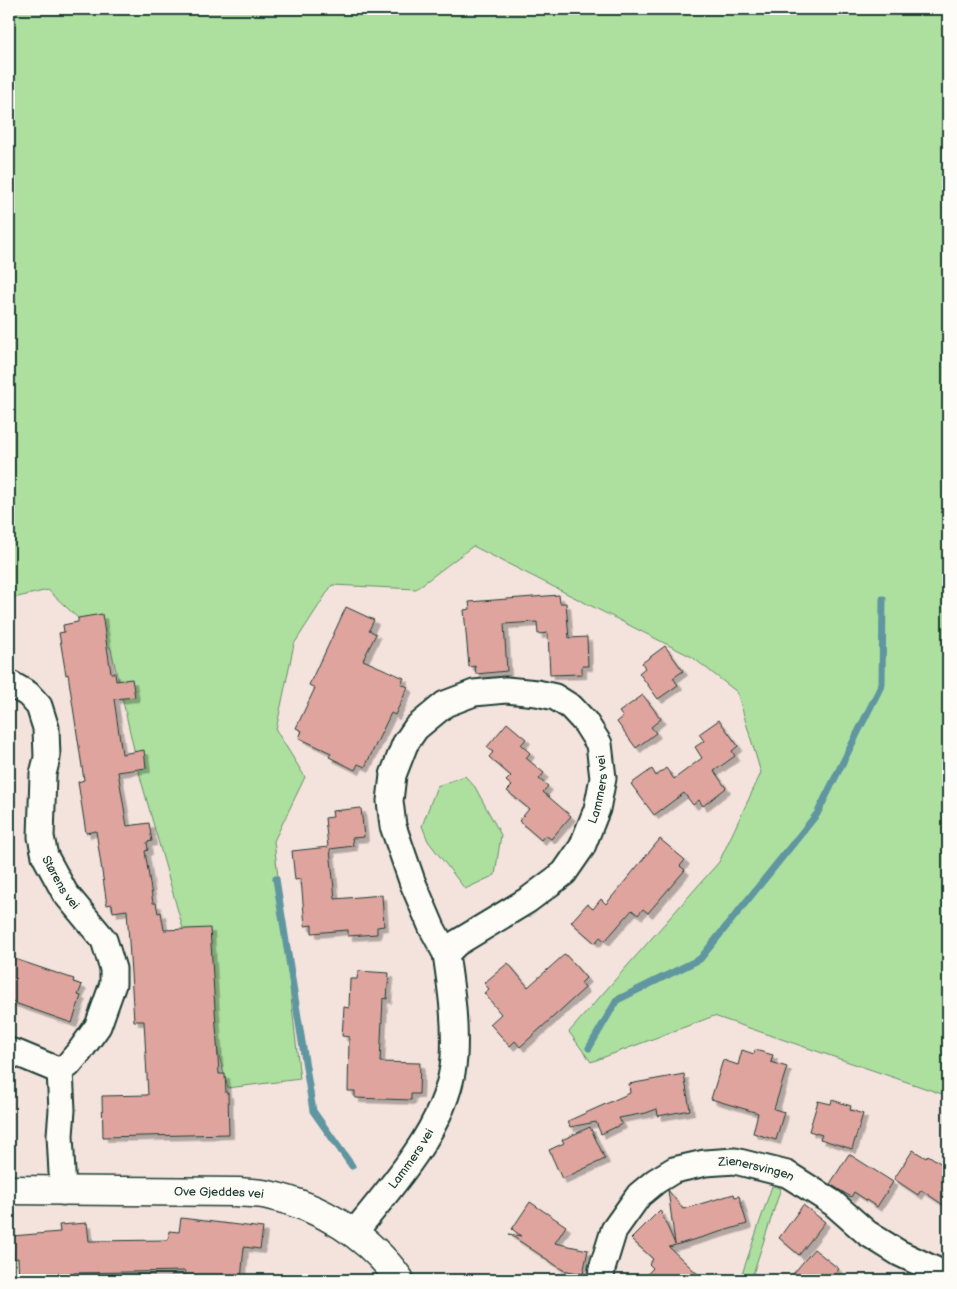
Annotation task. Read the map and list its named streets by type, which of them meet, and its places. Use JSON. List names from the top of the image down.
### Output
{
  "streets": {
    "street": [
      "Lammers vei",
      "Størens vei",
      "Zienersvingen",
      "Ove Gjeddes vei"
    ]
  },
  "crossings": [
    ["Lammers vei", "Ove Gjeddes vei"]
  ]
}
